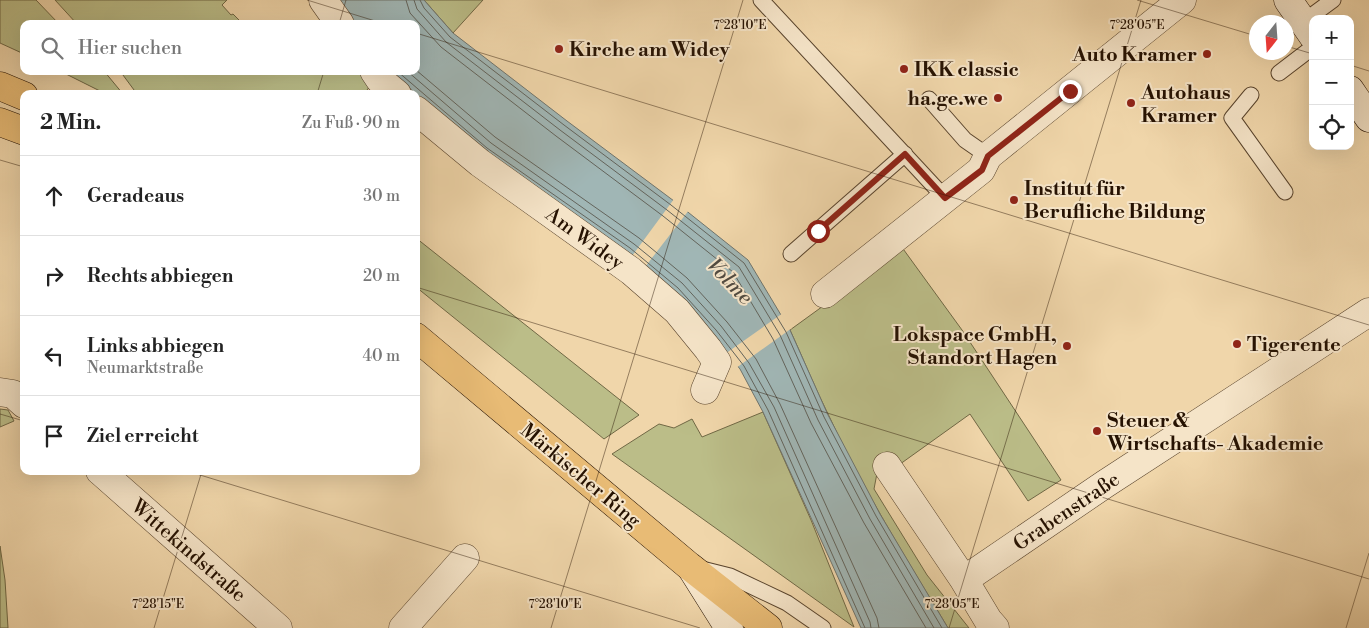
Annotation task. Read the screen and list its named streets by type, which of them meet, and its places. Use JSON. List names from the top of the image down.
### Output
{
  "streets": {
    "main road": ["Märkischer Ring"],
    "street": ["Am Widey", "Grabenstraße", "Wittekindstraße"]
  },
  "water": ["Volme"],
  "places": [
    "Kirche am Widey",
    "Auto Kramer",
    "IKK classic",
    "ha.ge.we",
    "Autohaus Kramer",
    "Institut für Berufliche Bildung",
    "Tigerente",
    "Lokspace GmbH, Standort Hagen",
    "Steuer & Wirtschafts- Akademie"
  ],
  "north": "bottom",
  "page": {
    "map_buttons": ["+", "−"],
    "search": "Hier suchen",
    "heading": ["2 Min.", "Zu Fuß · 90 m"],
    "list": [
      ["Geradeaus", "30 m"],
      ["Rechts abbiegen", "20 m"],
      ["Links abbiegen", "Neumarktstraße", "40 m"],
      "Ziel erreicht"
    ]
  },
  "coordinates": ["7°28'10\"E", "7°28'05\"E", "7°28'15\"E"]
}
